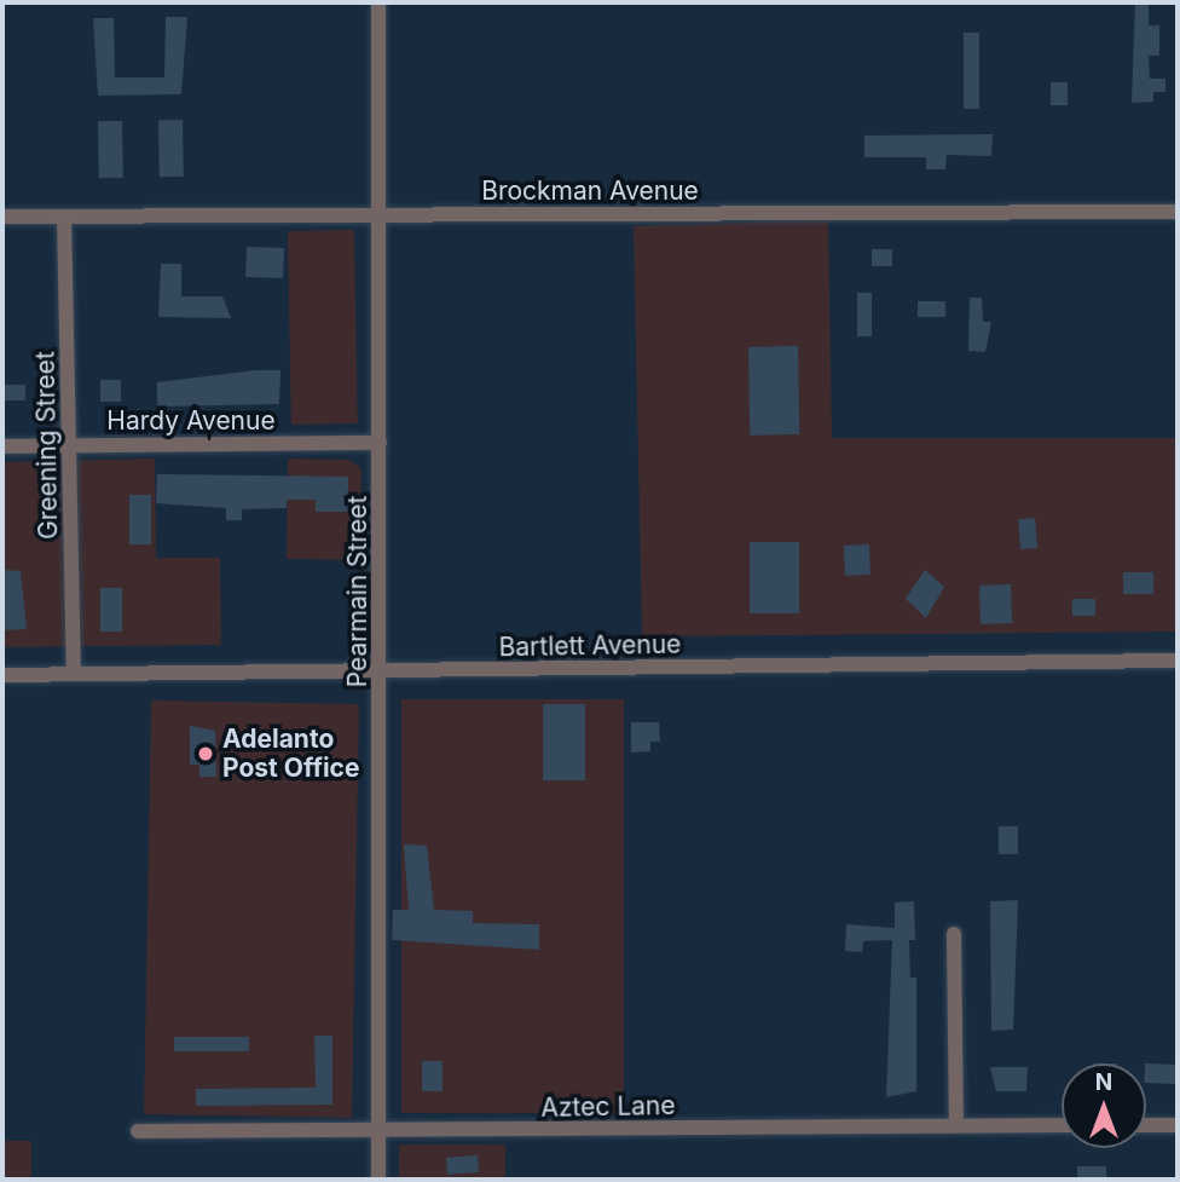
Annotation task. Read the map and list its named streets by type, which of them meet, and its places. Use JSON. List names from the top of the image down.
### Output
{
  "streets": {
    "street": [
      "Brockman Avenue",
      "Hardy Avenue",
      "Greening Street",
      "Pearmain Street",
      "Bartlett Avenue",
      "Aztec Lane"
    ]
  },
  "crossings": [
    ["Brockman Avenue", "Greening Street"],
    ["Brockman Avenue", "Pearmain Street"],
    ["Hardy Avenue", "Greening Street"],
    ["Hardy Avenue", "Pearmain Street"],
    ["Greening Street", "Bartlett Avenue"],
    ["Pearmain Street", "Bartlett Avenue"],
    ["Pearmain Street", "Aztec Lane"]
  ],
  "places": ["Adelanto Post Office"],
  "north": "top"
}
